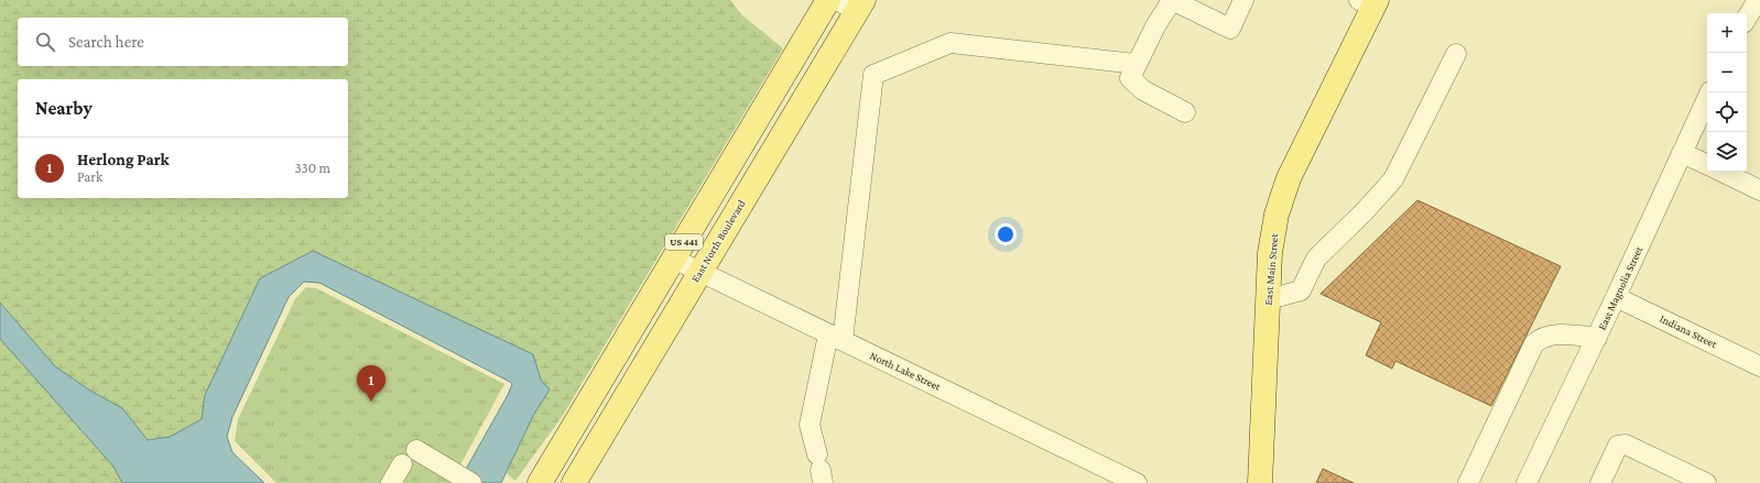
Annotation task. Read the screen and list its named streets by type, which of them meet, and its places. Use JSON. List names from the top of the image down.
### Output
{
  "streets": {
    "main road": ["East North Boulevard", "US 441", "East Main Street"],
    "street": ["East Magnolia Street", "Indiana Street", "North Lake Street"]
  },
  "crossings": [
    ["East North Boulevard", "North Lake Street"],
    ["US 441", "North Lake Street"],
    ["East Magnolia Street", "Indiana Street"]
  ],
  "page": {
    "map_buttons": ["+", "−"],
    "search": "Search here",
    "heading": "Nearby",
    "list": [
      {
        "mark": "1",
        "name": "Herlong Park",
        "note": "Park",
        "value": "330 m"
      }
    ],
    "pins": "1"
  }
}
